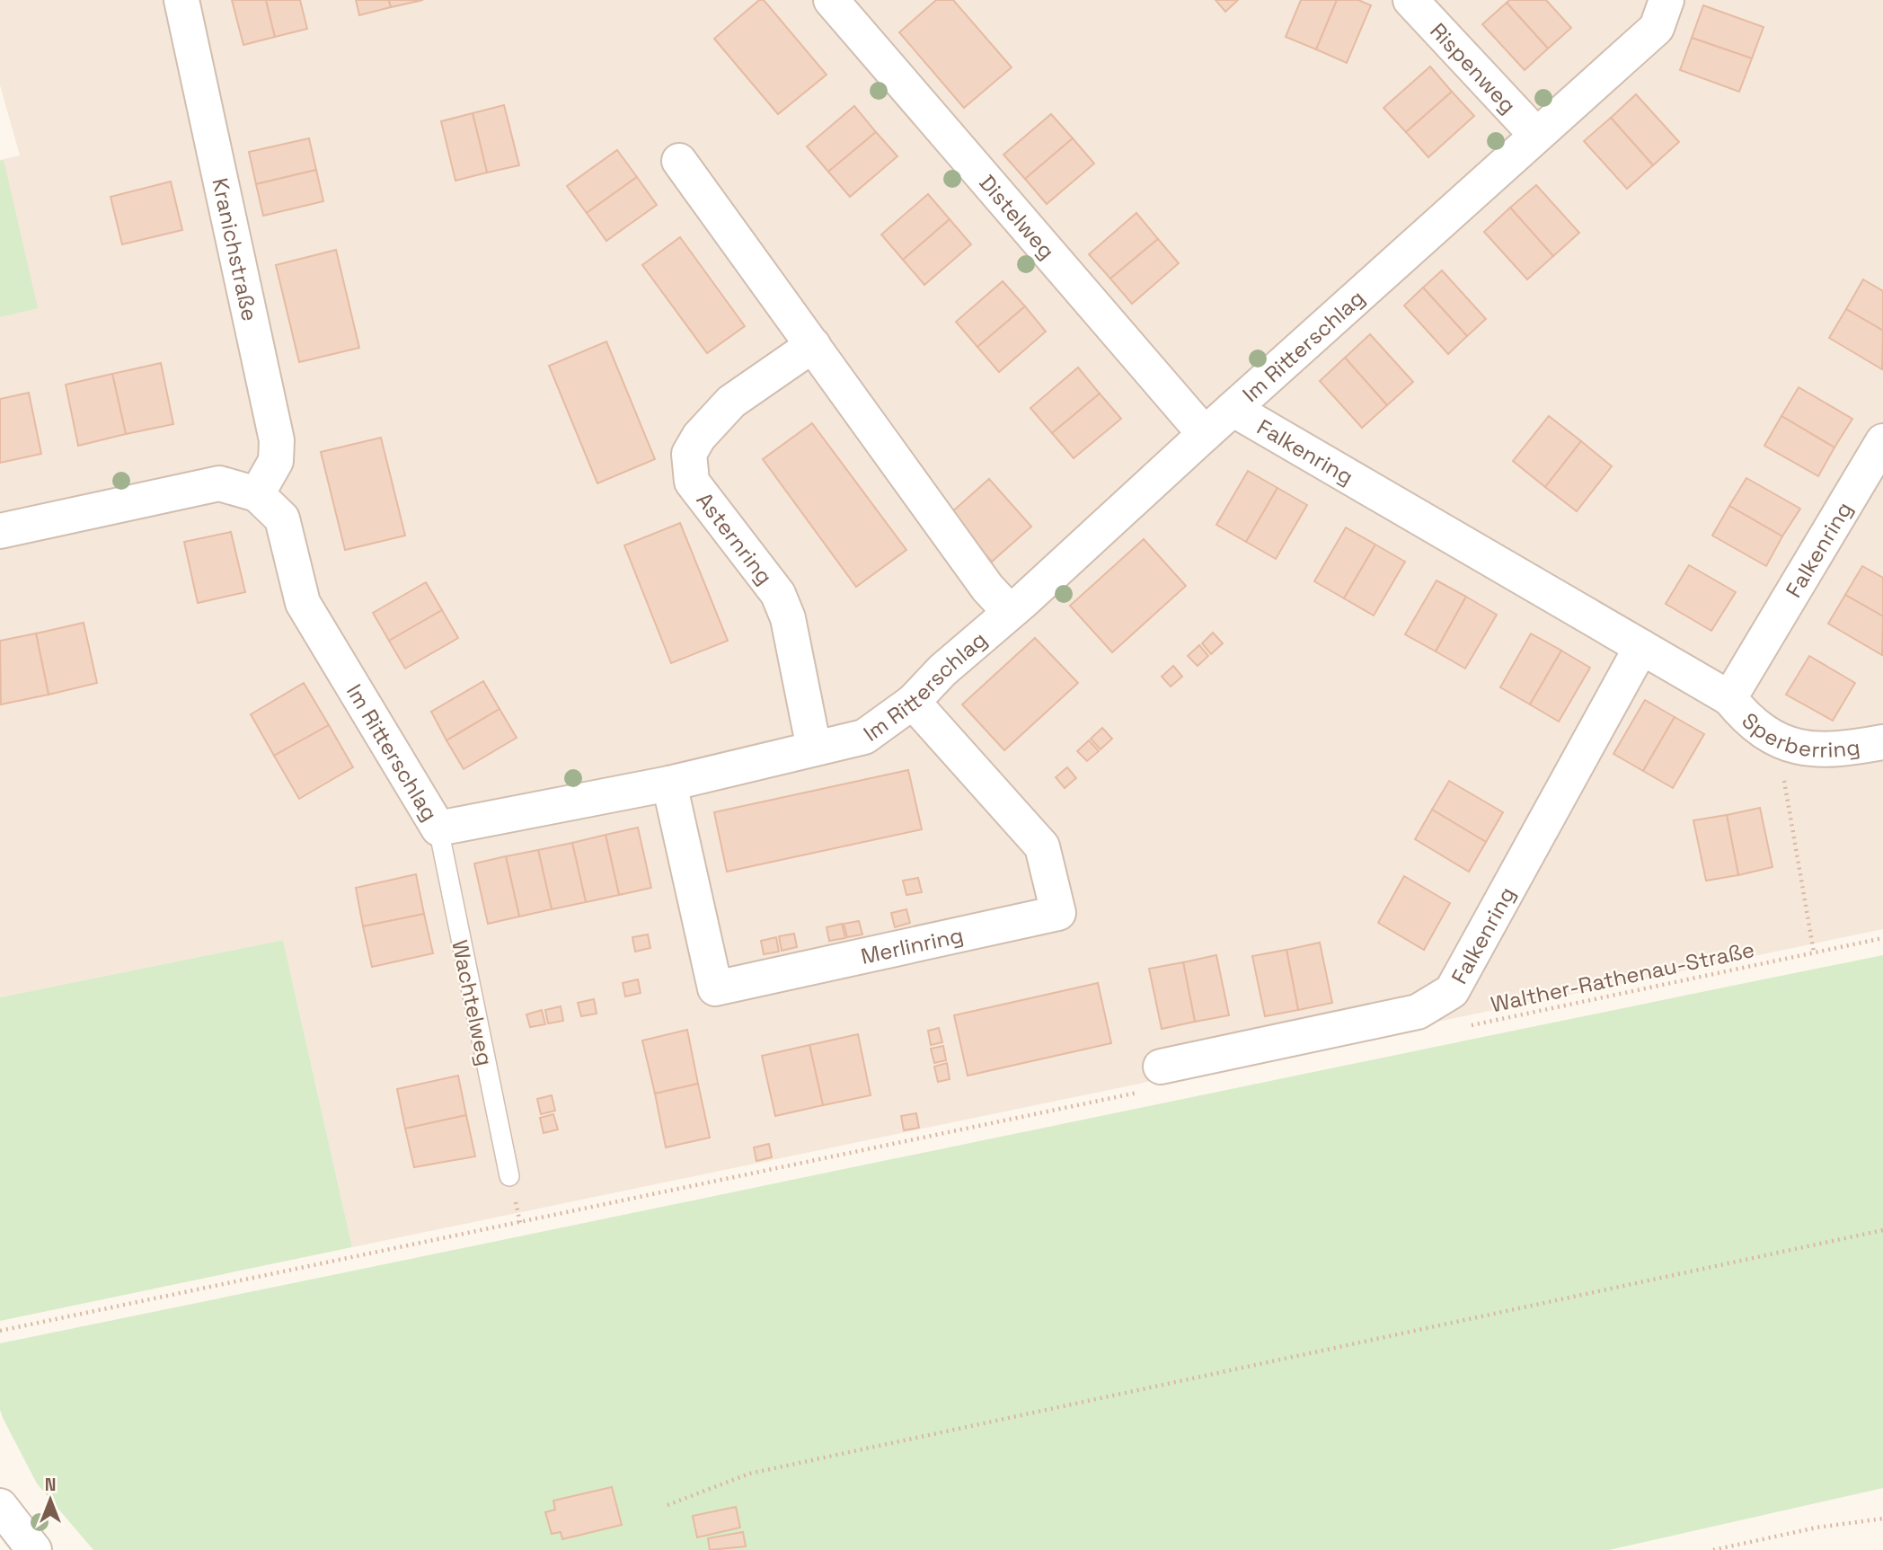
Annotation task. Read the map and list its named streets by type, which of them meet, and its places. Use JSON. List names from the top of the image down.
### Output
{
  "streets": {
    "street": [
      "Rispenweg",
      "Distelweg",
      "Kranichstraße",
      "Im Ritterschlag",
      "Falkenring",
      "Asternring",
      "Sperberring",
      "Merlinring"
    ],
    "lane": ["Wachtelweg"],
    "path": ["Walther-Rathenau-Straße"]
  },
  "crossings": [
    ["Rispenweg", "Im Ritterschlag"],
    ["Distelweg", "Im Ritterschlag"],
    ["Kranichstraße", "Im Ritterschlag"],
    ["Im Ritterschlag", "Falkenring"],
    ["Im Ritterschlag", "Asternring"],
    ["Im Ritterschlag", "Merlinring"],
    ["Im Ritterschlag", "Wachtelweg"],
    ["Falkenring", "Sperberring"]
  ],
  "north": "top"
}
